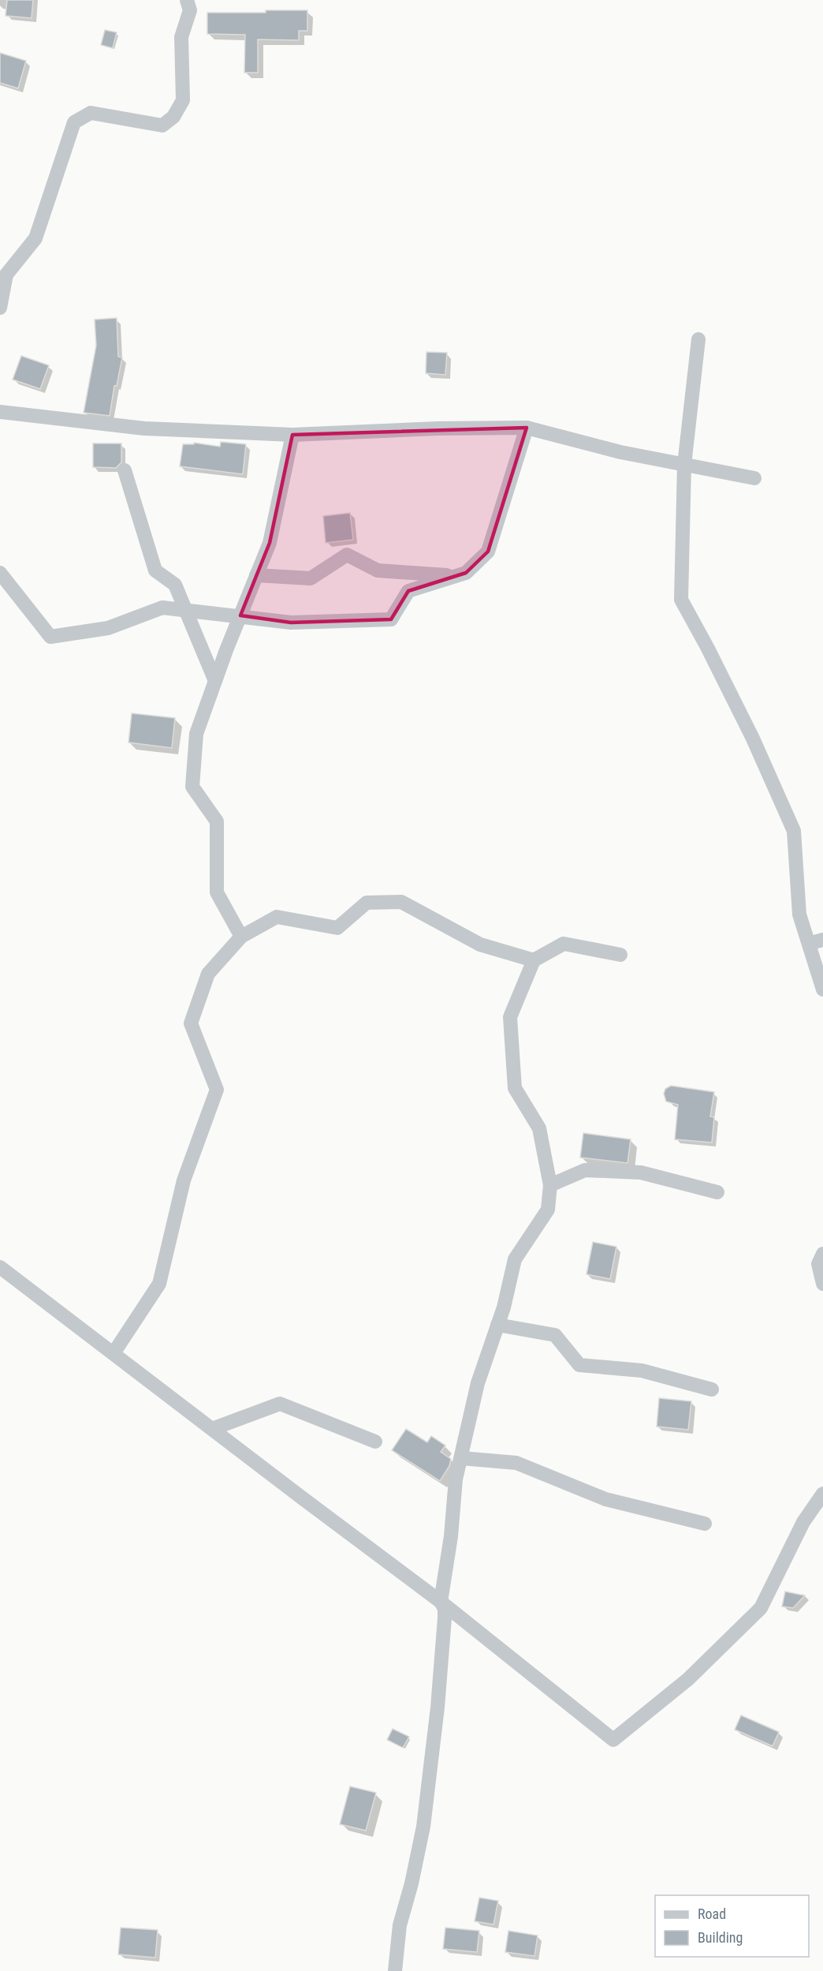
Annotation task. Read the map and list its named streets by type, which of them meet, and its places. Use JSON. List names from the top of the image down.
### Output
{
  "legend": ["Road", "Building"]
}
